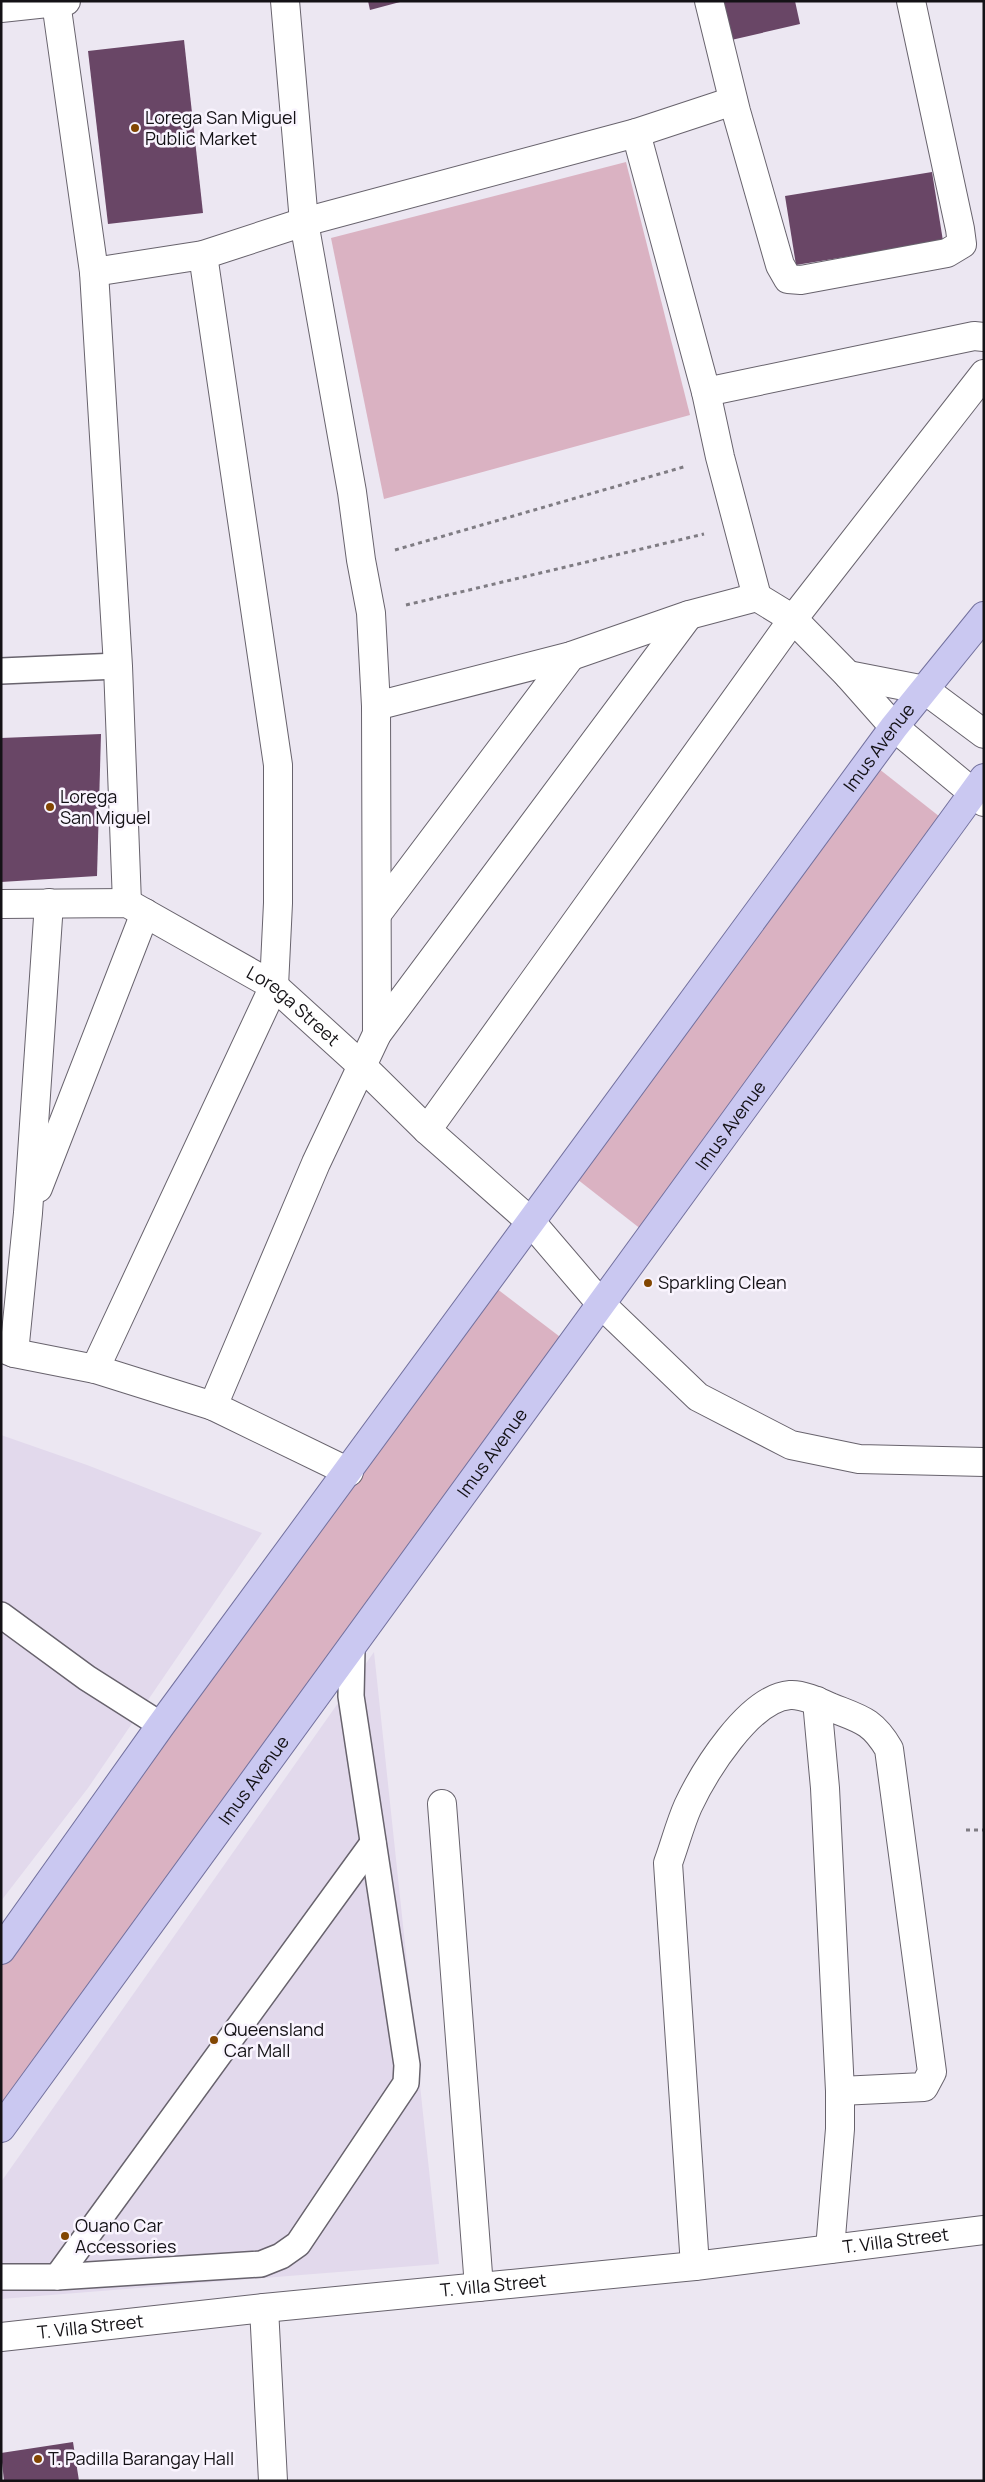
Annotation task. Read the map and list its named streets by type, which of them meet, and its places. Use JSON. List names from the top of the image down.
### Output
{
  "streets": {
    "main road": ["Imus Avenue"],
    "street": ["Lorega Street", "T. Villa Street"]
  },
  "crossings": [
    ["Imus Avenue", "Lorega Street"]
  ],
  "places": [
    "Lorega San Miguel Public Market",
    "Lorega San Miguel",
    "Sparkling Clean",
    "Queensland Car Mall",
    "Ouano Car Accessories",
    "T. Padilla Barangay Hall"
  ]
}
